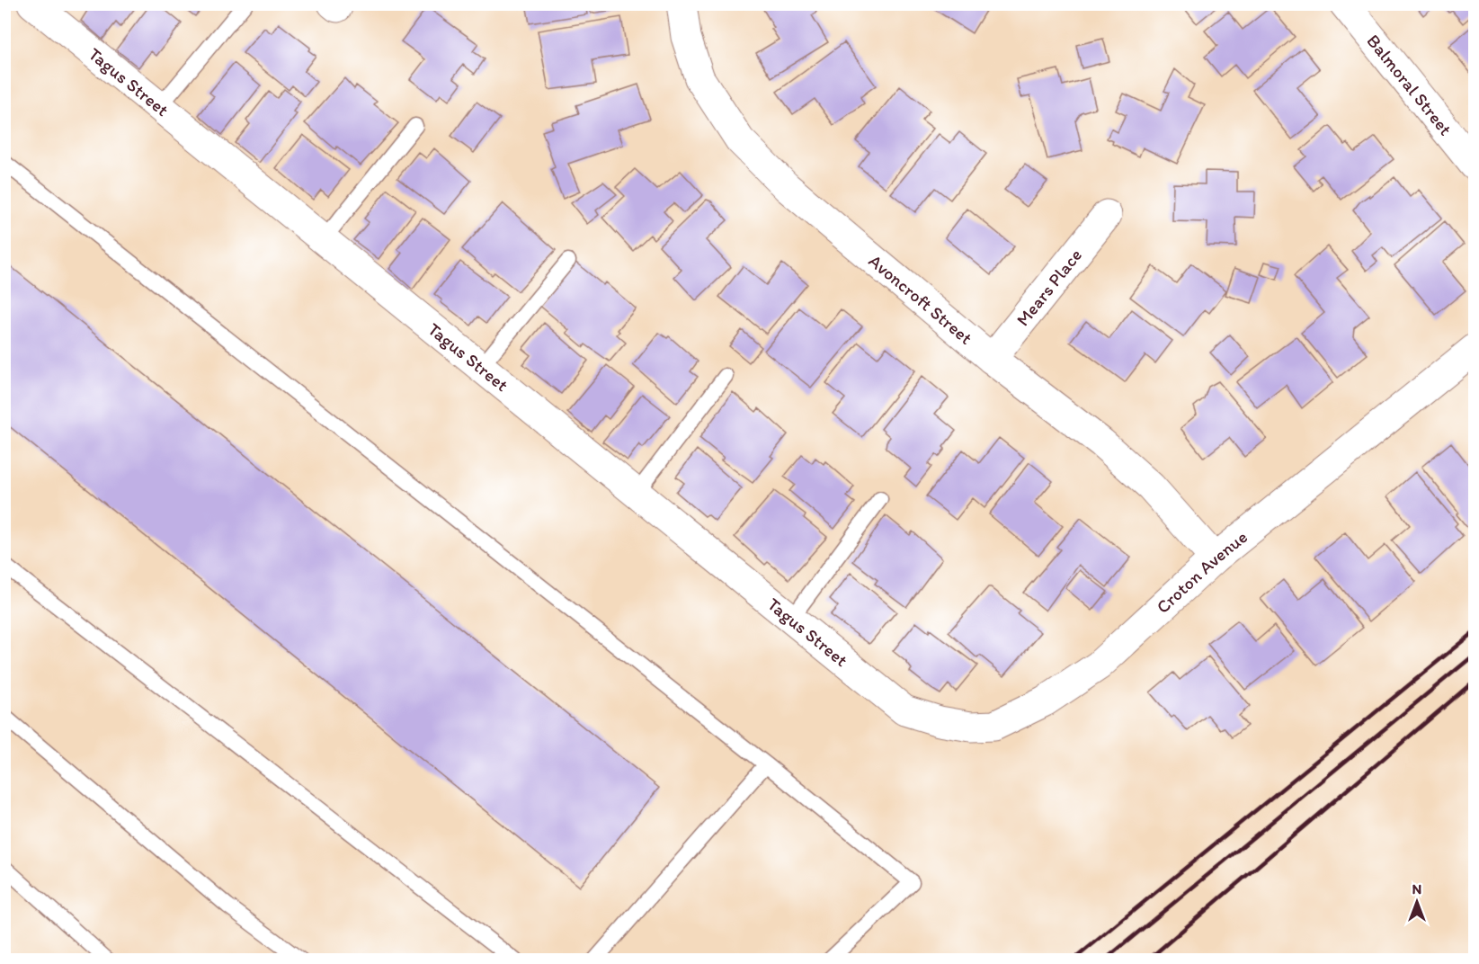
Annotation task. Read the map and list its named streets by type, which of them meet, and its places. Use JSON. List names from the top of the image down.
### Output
{
  "streets": {
    "street": [
      "Tagus Street",
      "Balmoral Street",
      "Mears Place",
      "Avoncroft Street",
      "Croton Avenue"
    ]
  },
  "crossings": [
    ["Tagus Street", "Croton Avenue"],
    ["Mears Place", "Avoncroft Street"],
    ["Avoncroft Street", "Croton Avenue"]
  ],
  "north": "top"
}
